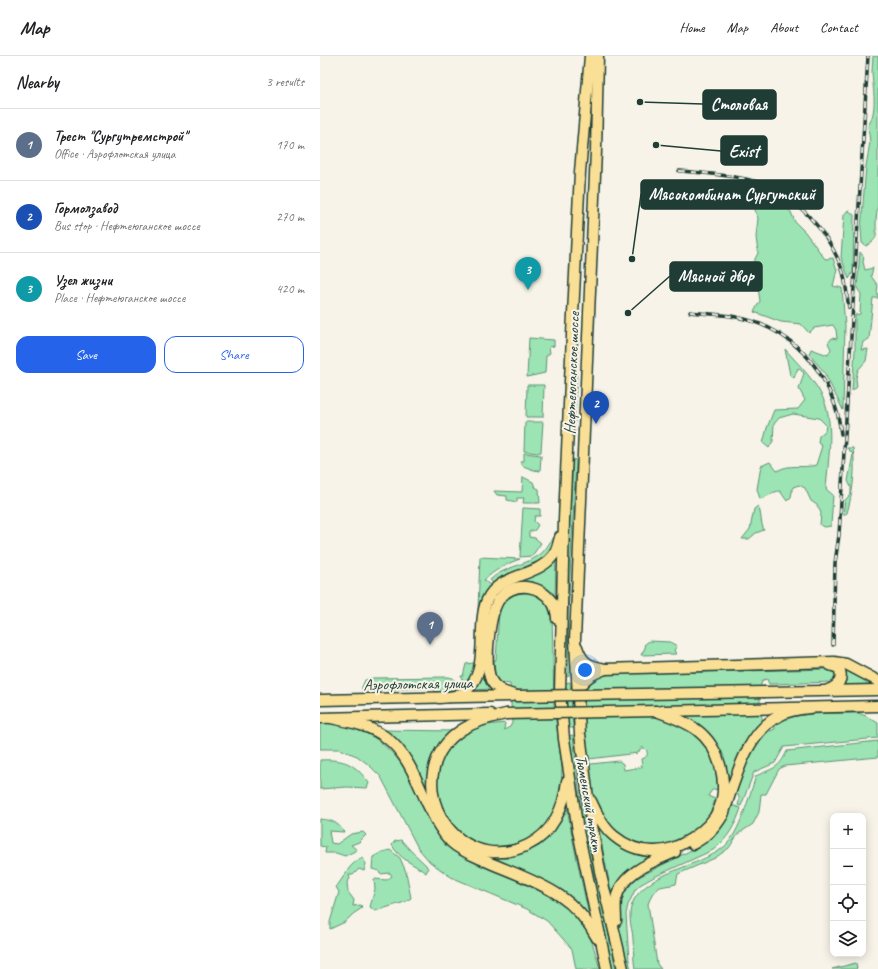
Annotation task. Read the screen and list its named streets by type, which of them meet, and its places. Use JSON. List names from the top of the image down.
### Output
{
  "streets": {
    "main road": ["Нефтеюганское шоссе", "Аэрофлотская улица", "Тюменский тракт"]
  },
  "crossings": [
    ["Нефтеюганское шоссе", "Тюменский тракт"]
  ],
  "places": [
    "Столовая",
    "Exist",
    "Мясокомбинат Сургутский",
    "Мясной двор"
  ],
  "page": {
    "header": "Map",
    "nav": [
      "Home",
      "Map",
      "About",
      "Contact"
    ],
    "heading": ["Nearby", "3 results"],
    "list": [
      {
        "mark": "1",
        "name": "Трест \"Сургутремстрой\"",
        "note": "Office · Аэрофлотская улица",
        "value": "170 m"
      },
      {
        "mark": "2",
        "name": "Гормолзавод",
        "note": "Bus stop · Нефтеюганское шоссе",
        "value": "270 m"
      },
      {
        "mark": "3",
        "name": "Узел жизни",
        "note": "Place · Нефтеюганское шоссе",
        "value": "420 m"
      }
    ],
    "pins": ["3", "2", "1"],
    "buttons": ["Save", "Share"],
    "map_buttons": ["+", "−"]
  }
}
